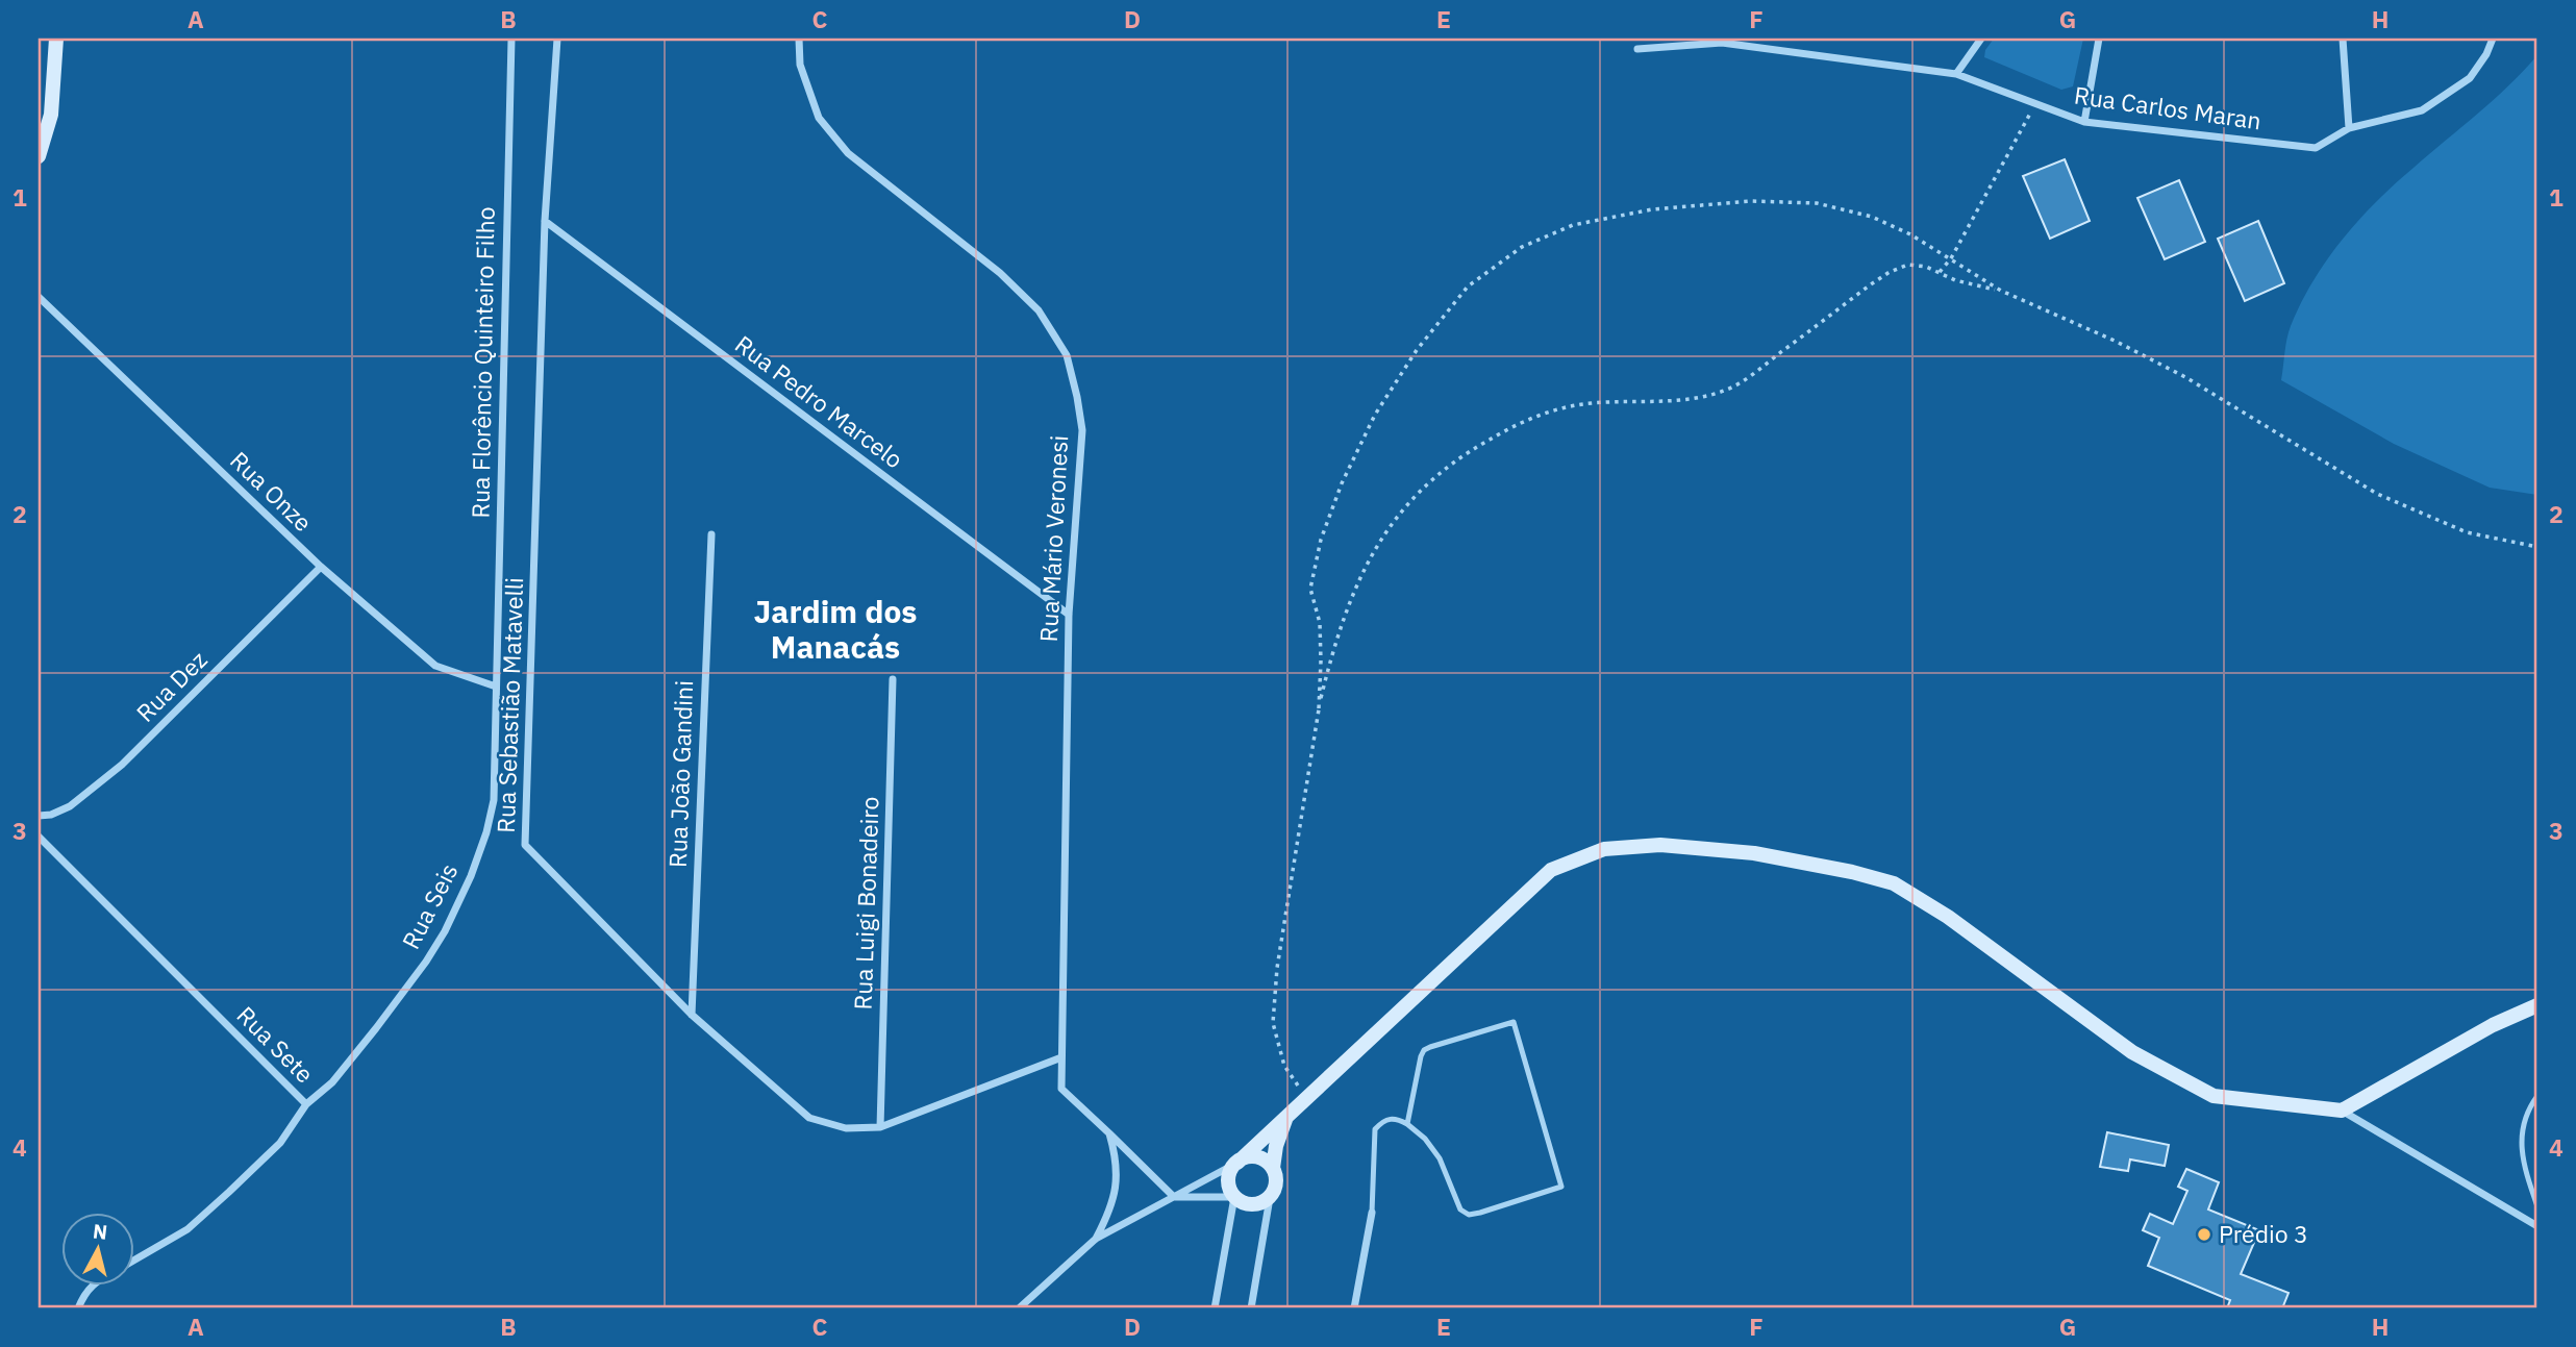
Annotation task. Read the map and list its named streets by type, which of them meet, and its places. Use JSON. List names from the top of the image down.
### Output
{
  "streets": {
    "street": [
      "Rua Carlos Maran",
      "Rua Florêncio Quinteiro Filho",
      "Rua Pedro Marcelo",
      "Rua Onze",
      "Rua Mário Veronesi",
      "Rua Dez",
      "Rua Sebastião Matavelli",
      "Rua João Gandini",
      "Rua Luigi Bonadeiro",
      "Rua Seis",
      "Rua Sete"
    ]
  },
  "crossings": [
    ["Rua Florêncio Quinteiro Filho", "Rua Onze"],
    ["Rua Florêncio Quinteiro Filho", "Rua Seis"],
    ["Rua Pedro Marcelo", "Rua Mário Veronesi"],
    ["Rua Pedro Marcelo", "Rua Sebastião Matavelli"],
    ["Rua Onze", "Rua Dez"],
    ["Rua Onze", "Rua Seis"],
    ["Rua Mário Veronesi", "Rua Sebastião Matavelli"],
    ["Rua Sebastião Matavelli", "Rua João Gandini"],
    ["Rua Sebastião Matavelli", "Rua Luigi Bonadeiro"],
    ["Rua Seis", "Rua Sete"]
  ],
  "districts": ["Jardim dos Manacás"],
  "places": ["Prédio 3"],
  "north": "top",
  "grid": {
    "columns": [
      "A",
      "B",
      "C",
      "D",
      "E",
      "F",
      "G",
      "H"
    ],
    "rows": [
      "1",
      "2",
      "3",
      "4"
    ]
  }
}
